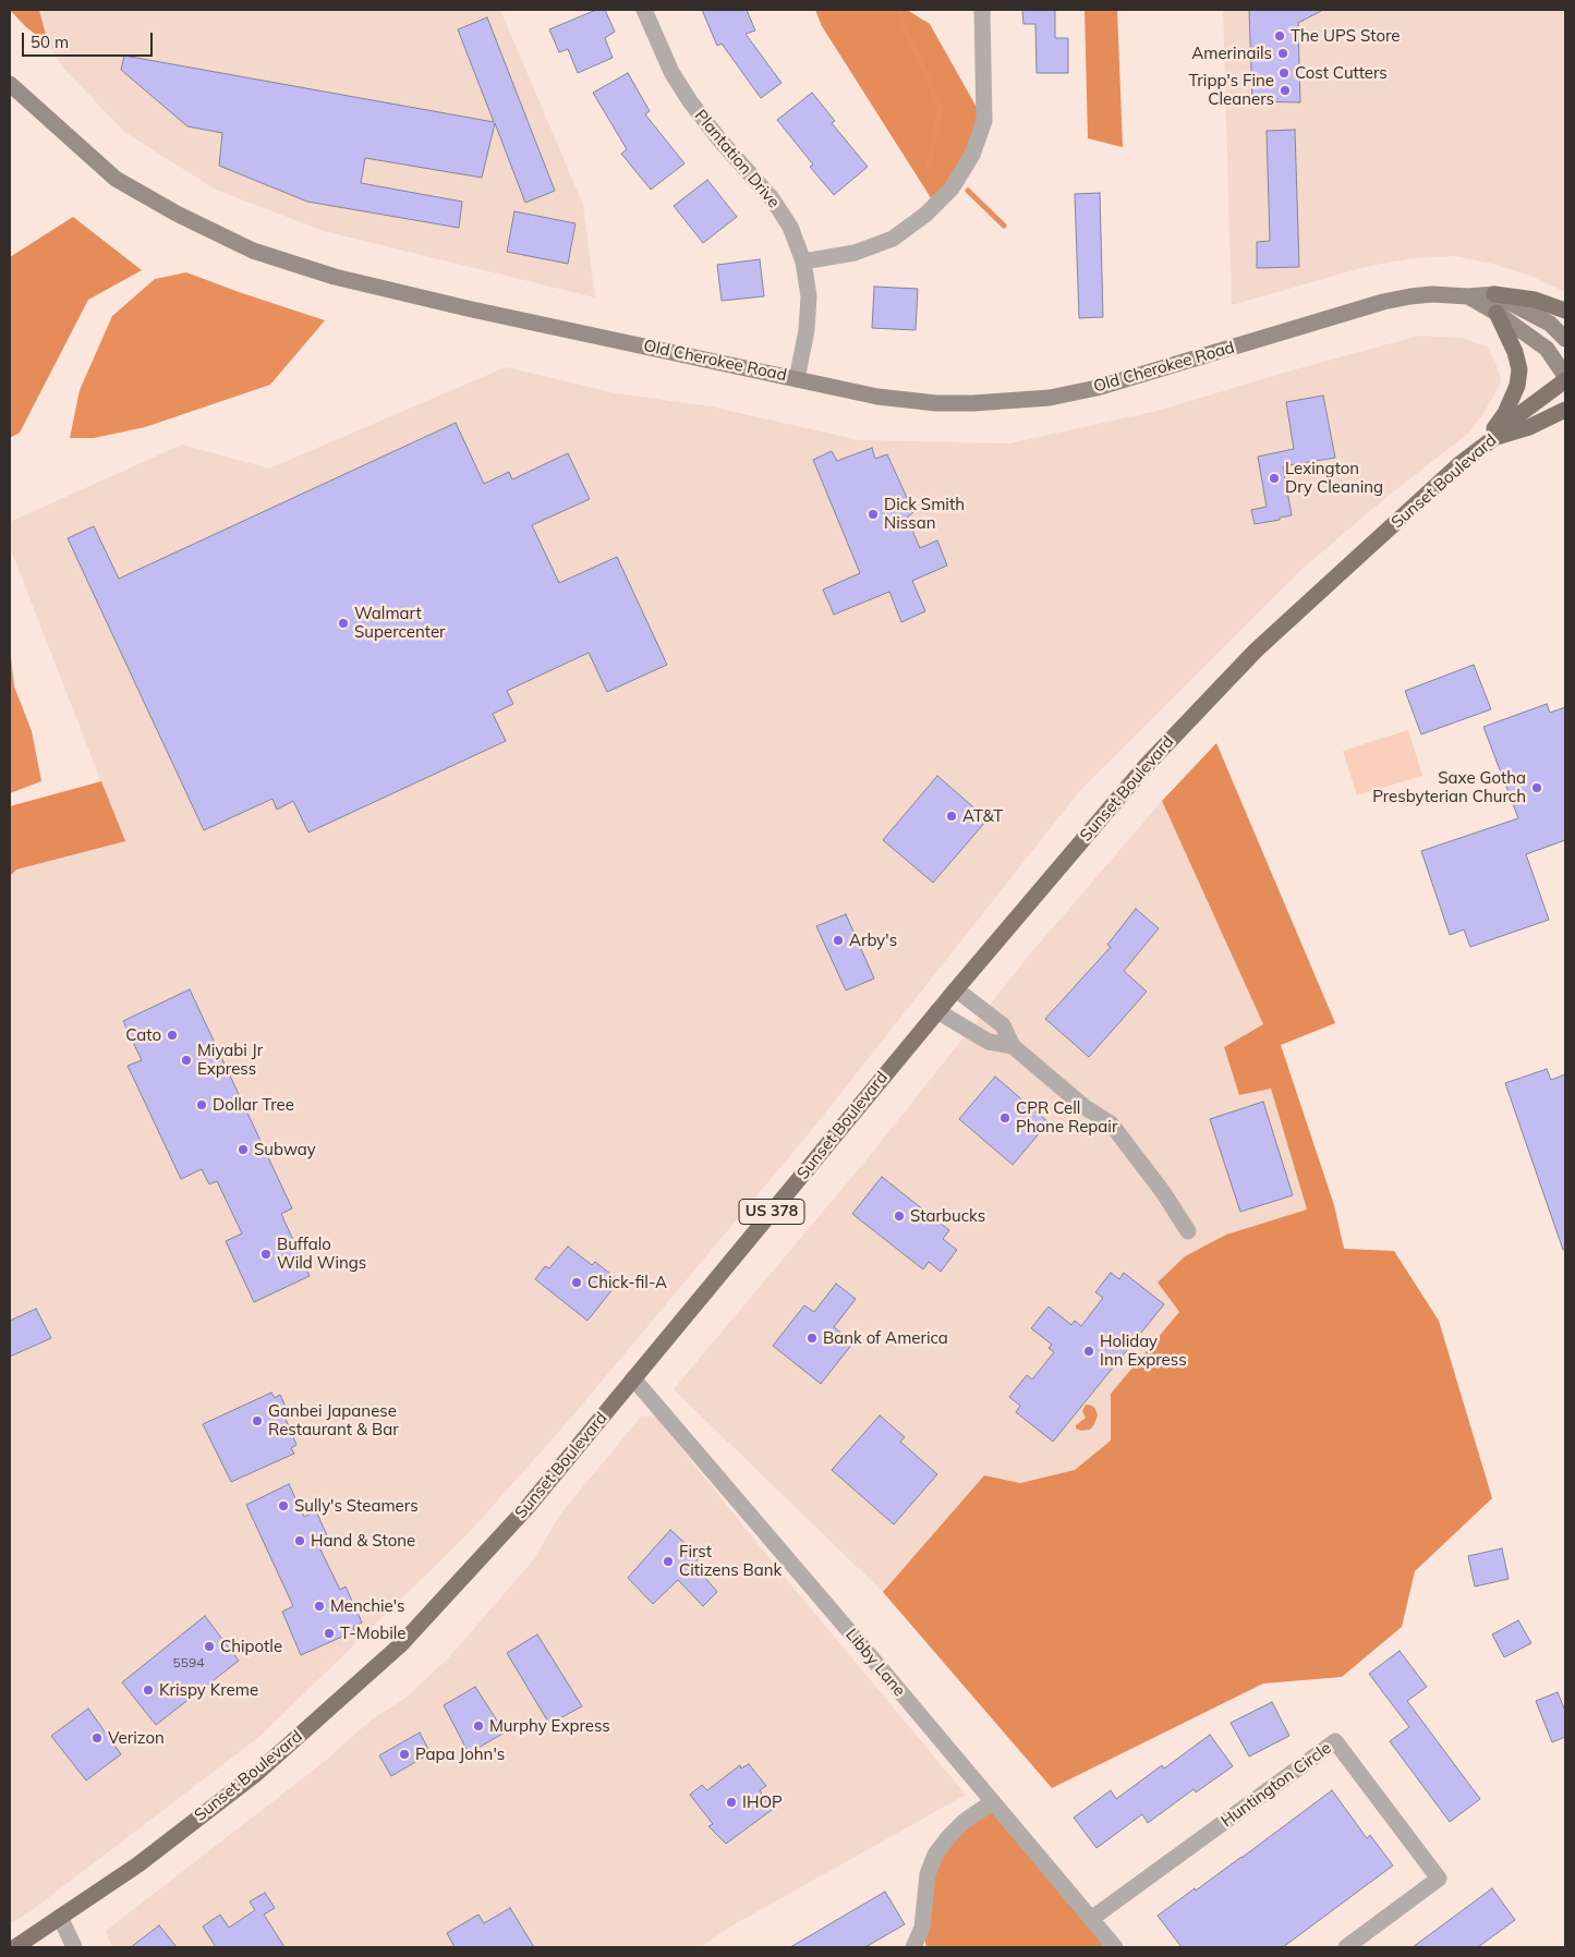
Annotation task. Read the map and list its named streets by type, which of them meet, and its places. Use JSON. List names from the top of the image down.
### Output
{
  "streets": {
    "main road": ["Sunset Boulevard", "US 378"],
    "street": [
      "Plantation Drive",
      "Old Cherokee Road",
      "Libby Lane",
      "Huntington Circle"
    ]
  },
  "crossings": [
    ["Plantation Drive", "Old Cherokee Road"],
    ["Old Cherokee Road", "Sunset Boulevard"],
    ["Sunset Boulevard", "Libby Lane"],
    ["Libby Lane", "Huntington Circle"]
  ],
  "places": [
    "The UPS Store",
    "Amerinails",
    "Cost Cutters",
    "Tripp's Fine Cleaners",
    "Lexington Dry Cleaning",
    "Dick Smith Nissan",
    "Walmart Supercenter",
    "Saxe Gotha Presbyterian Church",
    "AT&T",
    "Arby's",
    "Cato",
    "Miyabi Jr Express",
    "Dollar Tree",
    "CPR Cell Phone Repair",
    "Subway",
    "Starbucks",
    "Buffalo Wild Wings",
    "Chick-fil-A",
    "Bank of America",
    "Holiday Inn Express",
    "Ganbei Japanese Restaurant & Bar",
    "Sully's Steamers",
    "Hand & Stone",
    "First Citizens Bank",
    "Menchie's",
    "T-Mobile",
    "Chipotle",
    "Krispy Kreme",
    "Murphy Express",
    "Verizon",
    "Papa John's",
    "IHOP"
  ],
  "house_numbers": ["5594"],
  "scale_bar": "50 m"
}
